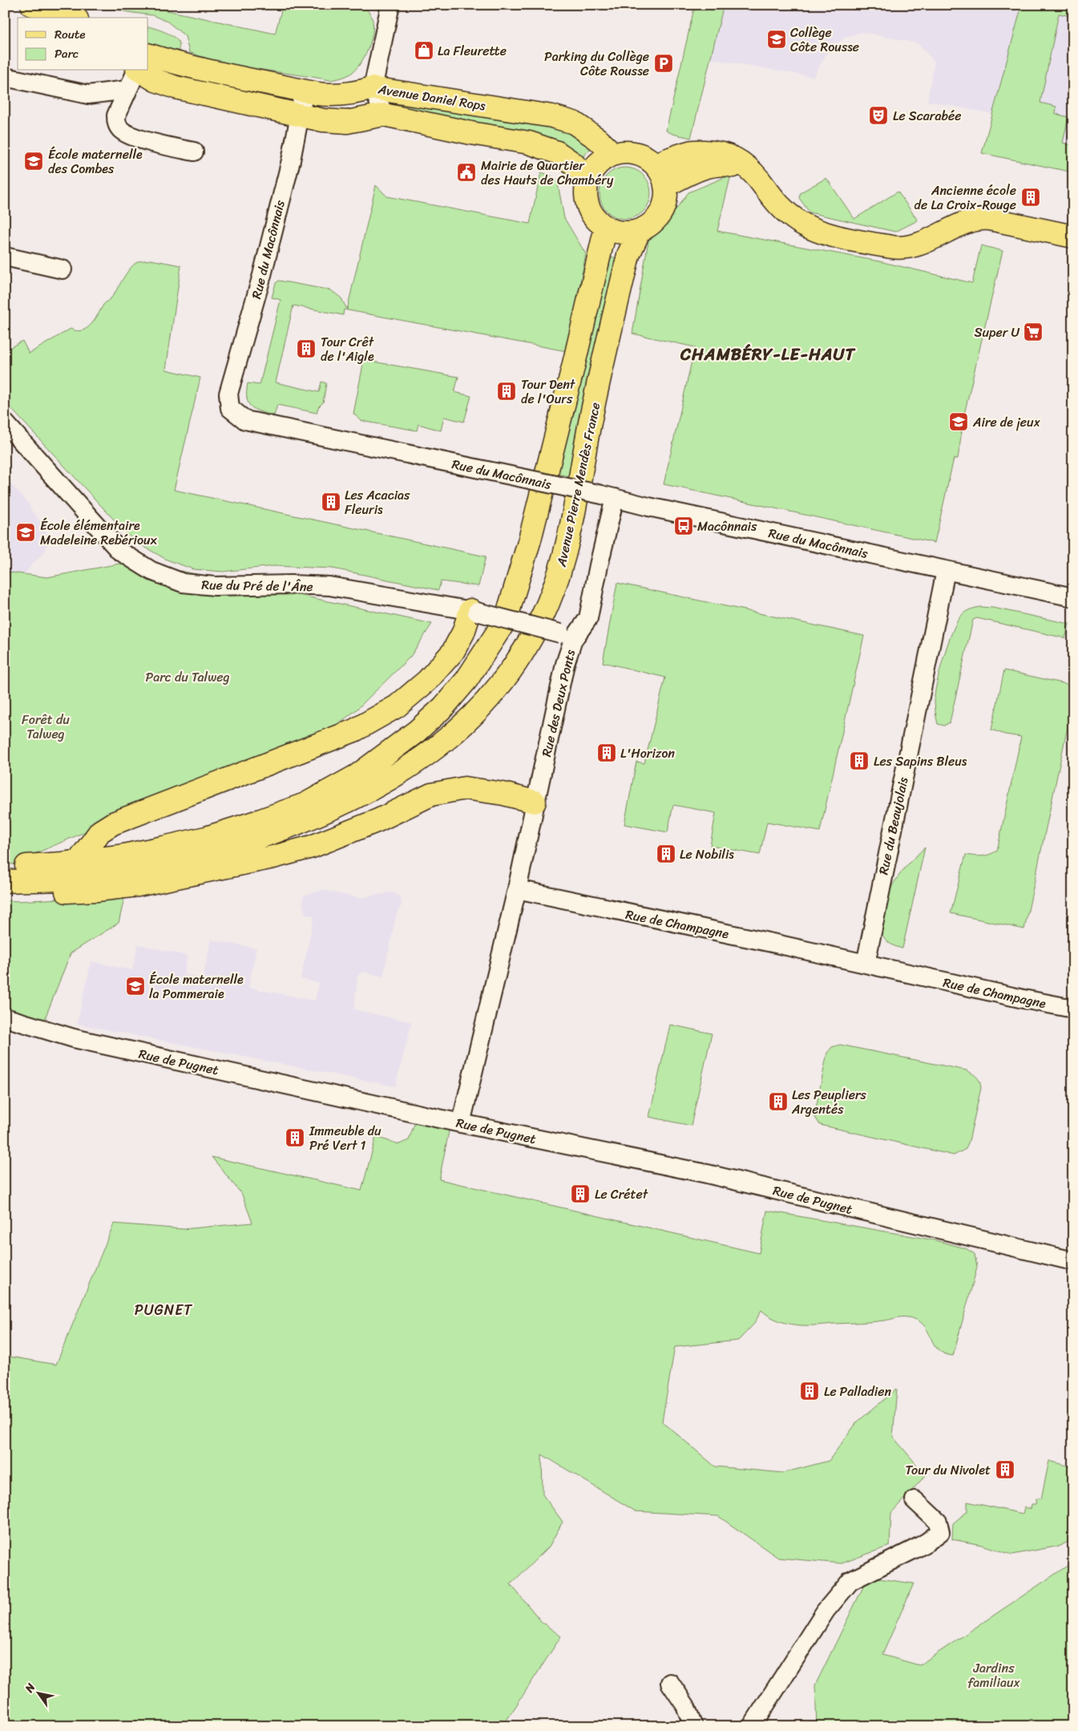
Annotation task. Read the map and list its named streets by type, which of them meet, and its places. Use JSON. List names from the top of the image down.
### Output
{
  "streets": {
    "main road": ["Avenue Daniel Rops", "Avenue Pierre Mendès France"],
    "street": [
      "Rue du Macônnais",
      "Rue du Pré de l'Âne",
      "Rue des Deux Ponts",
      "Rue du Beaujolais",
      "Rue de Champagne",
      "Rue de Pugnet"
    ]
  },
  "crossings": [
    ["Avenue Daniel Rops", "Rue du Macônnais"],
    ["Avenue Daniel Rops", "Avenue Pierre Mendès France"],
    ["Rue du Macônnais", "Rue des Deux Ponts"],
    ["Rue du Macônnais", "Rue du Beaujolais"],
    ["Rue du Pré de l'Âne", "Rue des Deux Ponts"],
    ["Rue des Deux Ponts", "Rue de Champagne"],
    ["Rue du Beaujolais", "Rue de Champagne"]
  ],
  "districts": ["CHAMBÉRY-LE-HAUT", "PUGNET"],
  "parks": ["Parc du Talweg", "Forêt du Talweg", "Jardins familiaux"],
  "places": {
    "school or university": [
      "Collège Côte Rousse",
      "École maternelle des Combes",
      "Aire de jeux",
      "École élémentaire Madeleine Rebérioux",
      "École maternelle la Pommeraie"
    ],
    "shop": ["La Fleurette"],
    "parking": ["Parking du Collège Côte Rousse"],
    "theatre": ["Le Scarabée"],
    "public building": ["Mairie de Quartier des Hauts de Chambéry"],
    "building": [
      "Ancienne école de La Croix-Rouge",
      "Tour Crêt de l'Aigle",
      "Tour Dent de l'Ours",
      "Les Acacias Fleuris",
      "L'Horizon",
      "Les Sapins Bleus",
      "Le Nobilis",
      "Les Peupliers Argentés",
      "Immeuble du Pré Vert 1",
      "Le Crétet",
      "Le Palladien",
      "Tour du Nivolet"
    ],
    "supermarket": ["Super U"],
    "bus stop": ["Macônnais"]
  },
  "legend": ["Route", "Parc"],
  "north": "top left"
}
